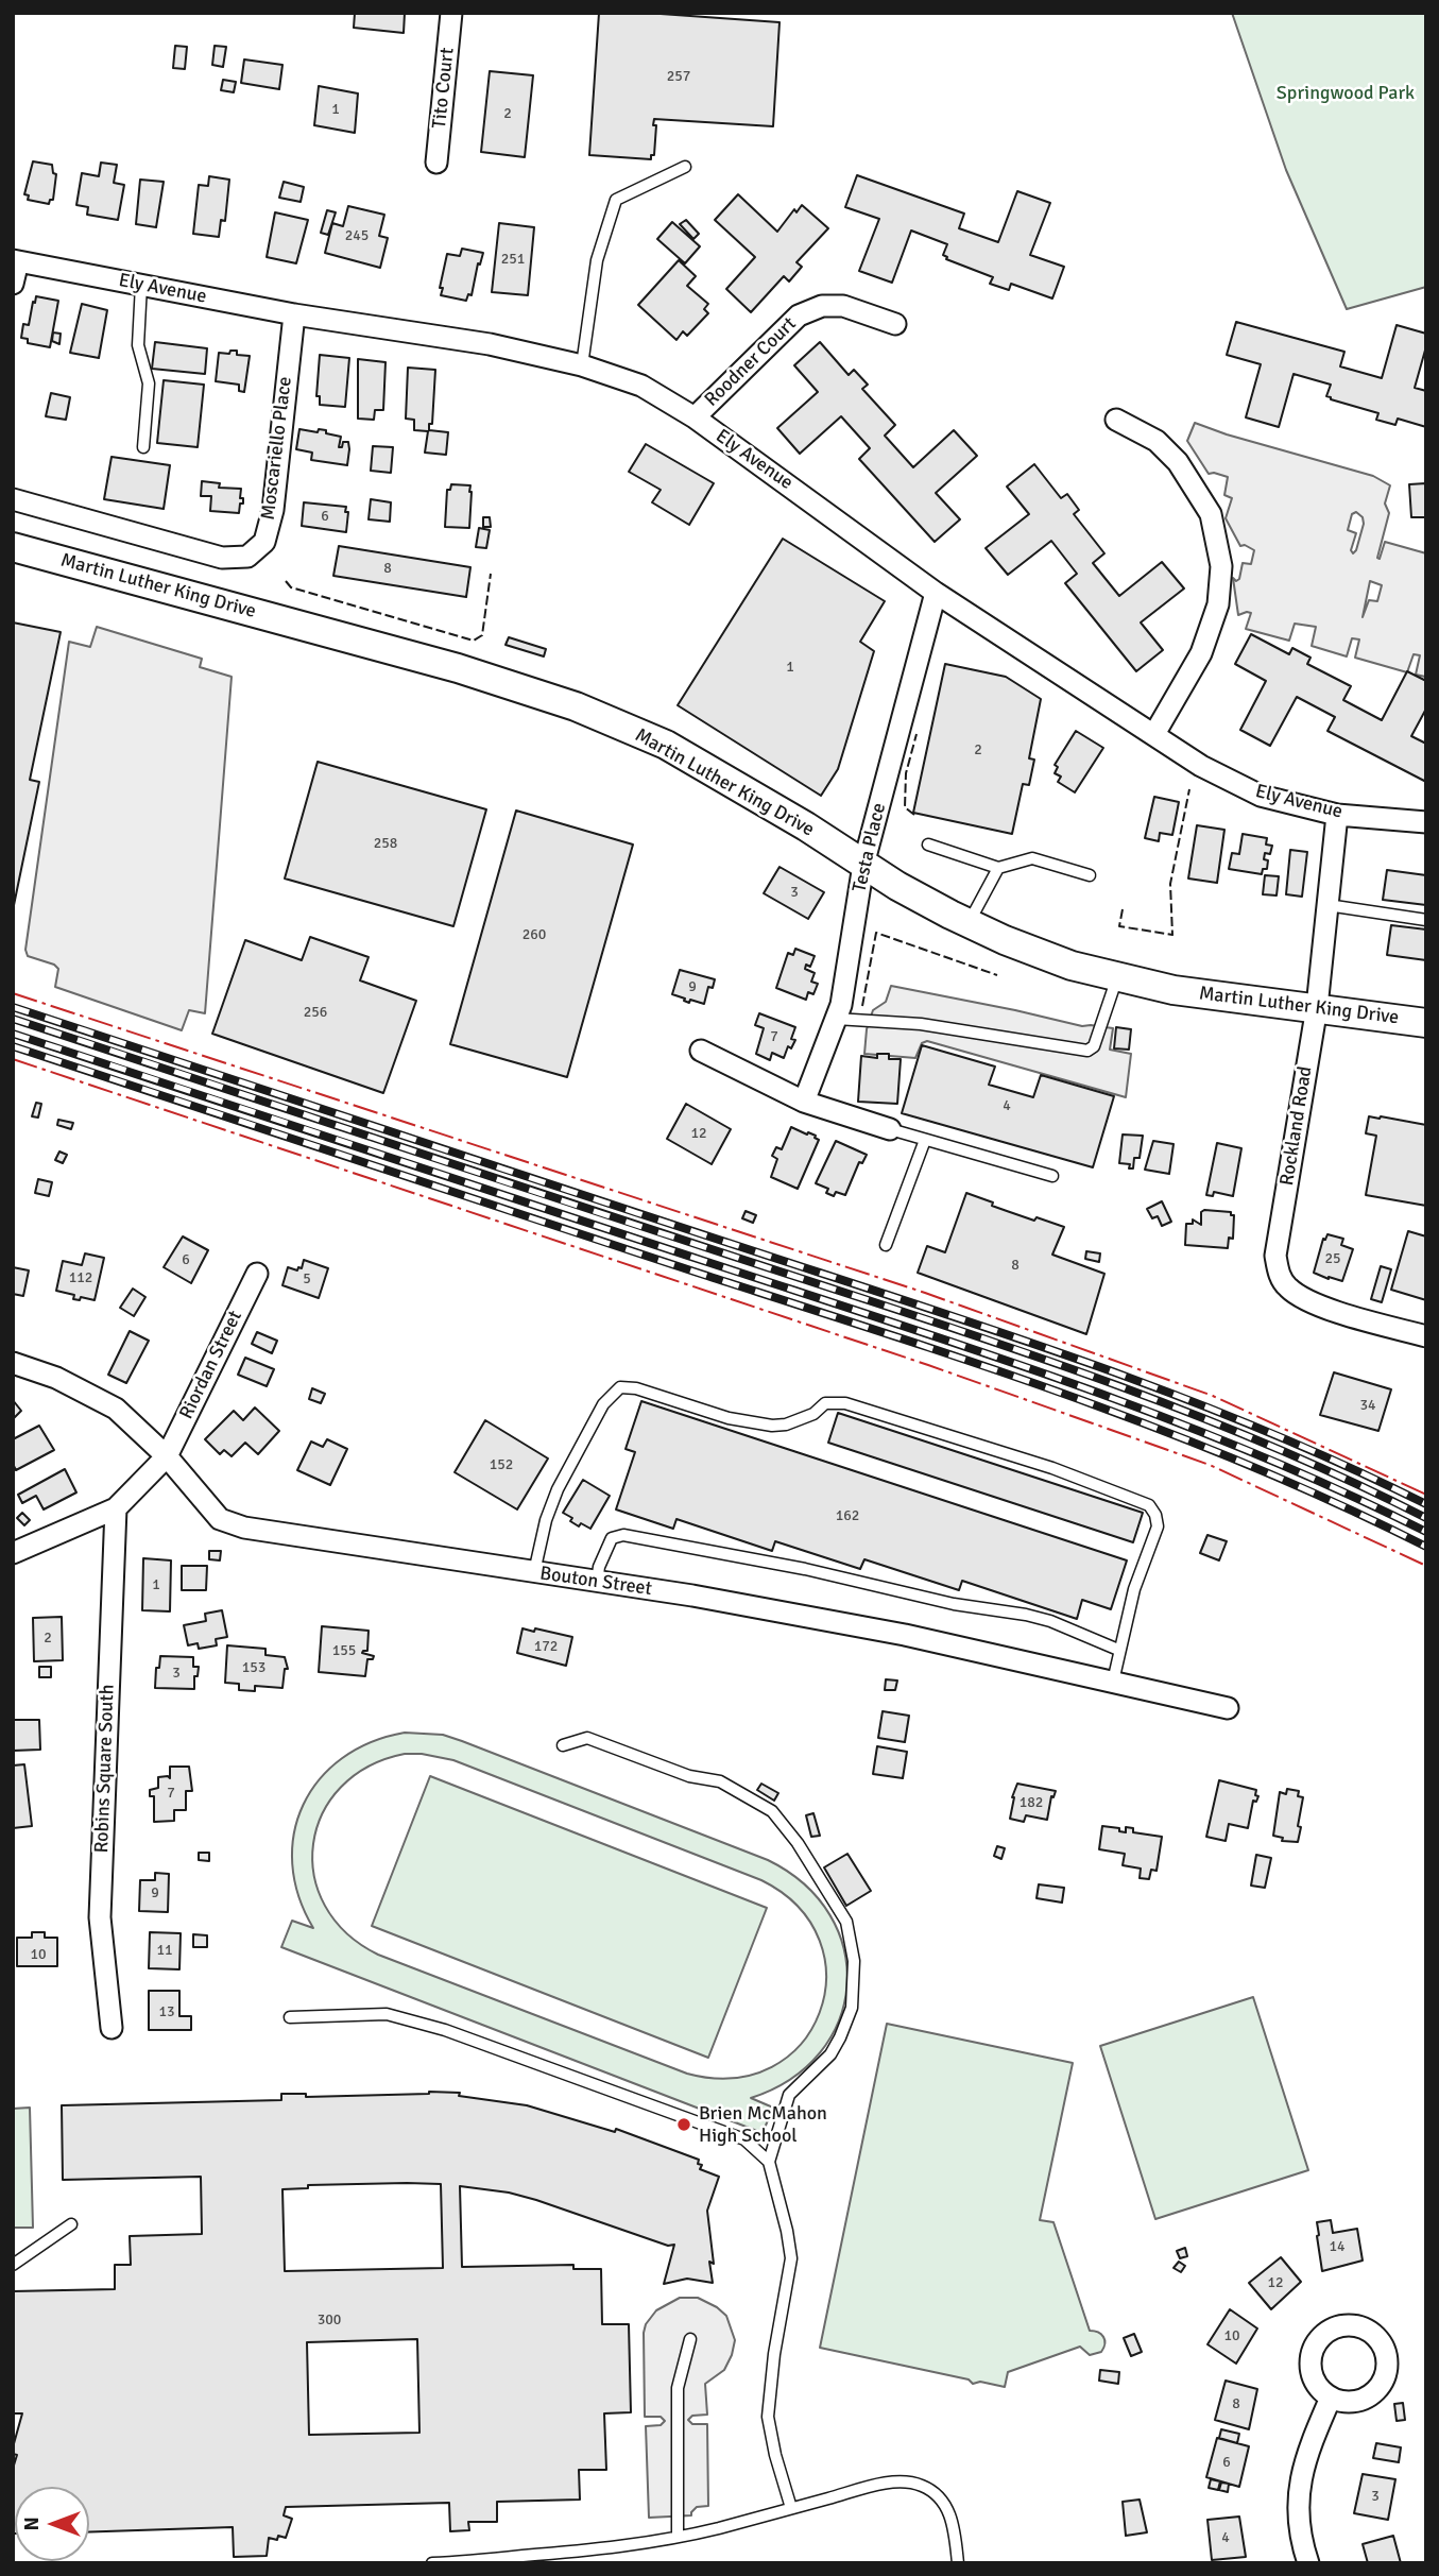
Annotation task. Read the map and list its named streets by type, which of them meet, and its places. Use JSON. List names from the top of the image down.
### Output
{
  "streets": {
    "main road": ["Martin Luther King Drive"],
    "street": [
      "Tito Court",
      "Ely Avenue",
      "Roodner Court",
      "Moscariello Place",
      "Testa Place",
      "Rockland Road",
      "Riordan Street",
      "Bouton Street",
      "Robins Square South"
    ]
  },
  "crossings": [
    ["Ely Avenue", "Roodner Court"],
    ["Ely Avenue", "Moscariello Place"],
    ["Ely Avenue", "Testa Place"],
    ["Ely Avenue", "Rockland Road"],
    ["Martin Luther King Drive", "Testa Place"],
    ["Martin Luther King Drive", "Rockland Road"],
    ["Riordan Street", "Bouton Street"],
    ["Riordan Street", "Robins Square South"]
  ],
  "parks": ["Springwood Park"],
  "places": ["Brien McMahon High School"],
  "house_numbers": [
    "257",
    "1",
    "2",
    "245",
    "251",
    "6",
    "8",
    "1",
    "2",
    "258",
    "3",
    "260",
    "9",
    "256",
    "7",
    "4",
    "12",
    "25",
    "6",
    "8",
    "112",
    "5",
    "34",
    "152",
    "162",
    "1",
    "2",
    "172",
    "155",
    "153",
    "3",
    "7",
    "182",
    "9",
    "11",
    "10",
    "13",
    "14",
    "12",
    "300",
    "10",
    "8",
    "6",
    "3",
    "4"
  ],
  "north": "left"
}
